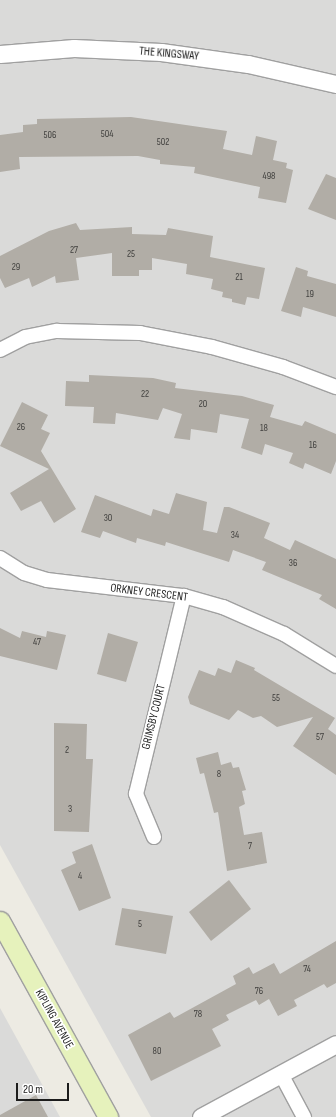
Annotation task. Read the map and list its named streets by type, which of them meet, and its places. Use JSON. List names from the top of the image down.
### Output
{
  "streets": {
    "main road": ["KIPLING AVENUE"],
    "street": ["THE KINGSWAY", "ORKNEY CRESCENT", "GRIMSBY COURT"]
  },
  "crossings": [
    ["ORKNEY CRESCENT", "GRIMSBY COURT"]
  ],
  "house_numbers": [
    "504",
    "506",
    "502",
    "498",
    "27",
    "25",
    "29",
    "21",
    "19",
    "22",
    "20",
    "26",
    "18",
    "16",
    "30",
    "34",
    "36",
    "47",
    "55",
    "57",
    "2",
    "8",
    "3",
    "7",
    "4",
    "5",
    "74",
    "76",
    "78",
    "80"
  ],
  "scale_bar": "20 m"
}
